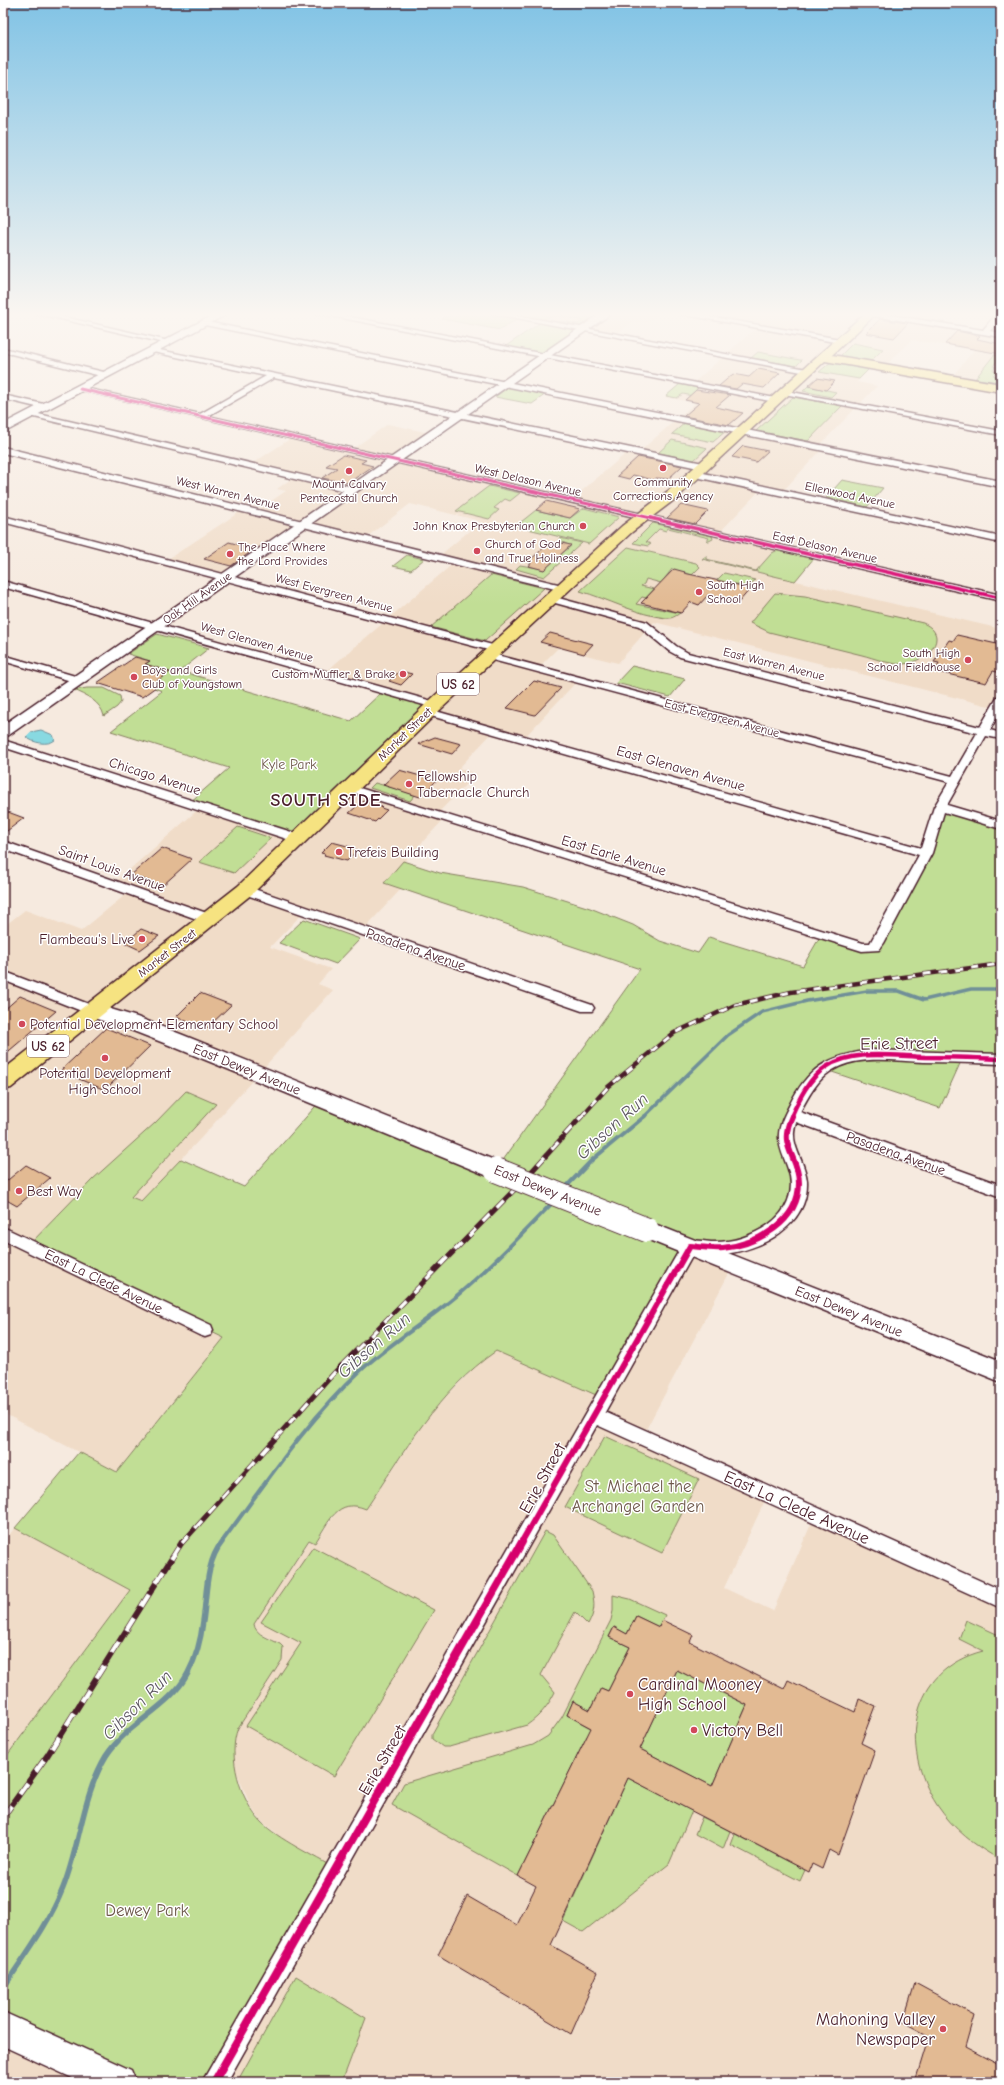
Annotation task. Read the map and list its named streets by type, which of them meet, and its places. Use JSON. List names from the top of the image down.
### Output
{
  "streets": {
    "main road": ["US 62", "Market Street"],
    "street": [
      "West Delason Avenue",
      "West Warren Avenue",
      "Ellenwood Avenue",
      "East Delason Avenue",
      "West Evergreen Avenue",
      "Oak Hill Avenue",
      "West Glenaven Avenue",
      "East Warren Avenue",
      "East Evergreen Avenue",
      "East Glenaven Avenue",
      "Chicago Avenue",
      "East Earle Avenue",
      "Saint Louis Avenue",
      "Pasadena Avenue",
      "Erie Street",
      "East Dewey Avenue",
      "East La Clede Avenue"
    ]
  },
  "crossings": [
    ["West Delason Avenue", "East Delason Avenue"],
    ["West Delason Avenue", "Oak Hill Avenue"],
    ["West Delason Avenue", "Market Street"],
    ["West Warren Avenue", "Oak Hill Avenue"],
    ["West Warren Avenue", "Market Street"],
    ["Ellenwood Avenue", "Oak Hill Avenue"],
    ["Ellenwood Avenue", "Market Street"],
    ["East Delason Avenue", "Market Street"],
    ["West Evergreen Avenue", "Oak Hill Avenue"],
    ["West Evergreen Avenue", "East Evergreen Avenue"],
    ["West Evergreen Avenue", "Market Street"],
    ["Oak Hill Avenue", "West Glenaven Avenue"],
    ["West Glenaven Avenue", "Market Street"],
    ["West Glenaven Avenue", "East Glenaven Avenue"],
    ["East Warren Avenue", "Market Street"],
    ["East Evergreen Avenue", "Market Street"],
    ["Market Street", "East Glenaven Avenue"],
    ["Market Street", "Chicago Avenue"],
    ["Market Street", "East Earle Avenue"],
    ["Market Street", "Saint Louis Avenue"],
    ["Market Street", "Pasadena Avenue"],
    ["Market Street", "East Dewey Avenue"],
    ["East Glenaven Avenue", "East Earle Avenue"],
    ["Pasadena Avenue", "Erie Street"],
    ["Erie Street", "East Dewey Avenue"],
    ["Erie Street", "East La Clede Avenue"]
  ],
  "districts": ["SOUTH SIDE"],
  "water": ["Gibson Run"],
  "parks": ["Kyle Park", "St. Michael the Archangel Garden", "Dewey Park"],
  "places": [
    "Community Corrections Agency",
    "Mount Calvary Pentecostal Church",
    "John Knox Presbyterian Church",
    "Church of God and True Holiness",
    "The Place Where the Lord Provides",
    "South High School",
    "South High School Fieldhouse",
    "Custom Muffler & Brake",
    "Boys and Girls Club of Youngstown",
    "Fellowship Tabernacle Church",
    "Trefeis Building",
    "Flambeau's Live",
    "Potential Development Elementary School",
    "Potential Development High School",
    "Best Way",
    "Cardinal Mooney High School",
    "Victory Bell",
    "Mahoning Valley Newspaper"
  ]
}
